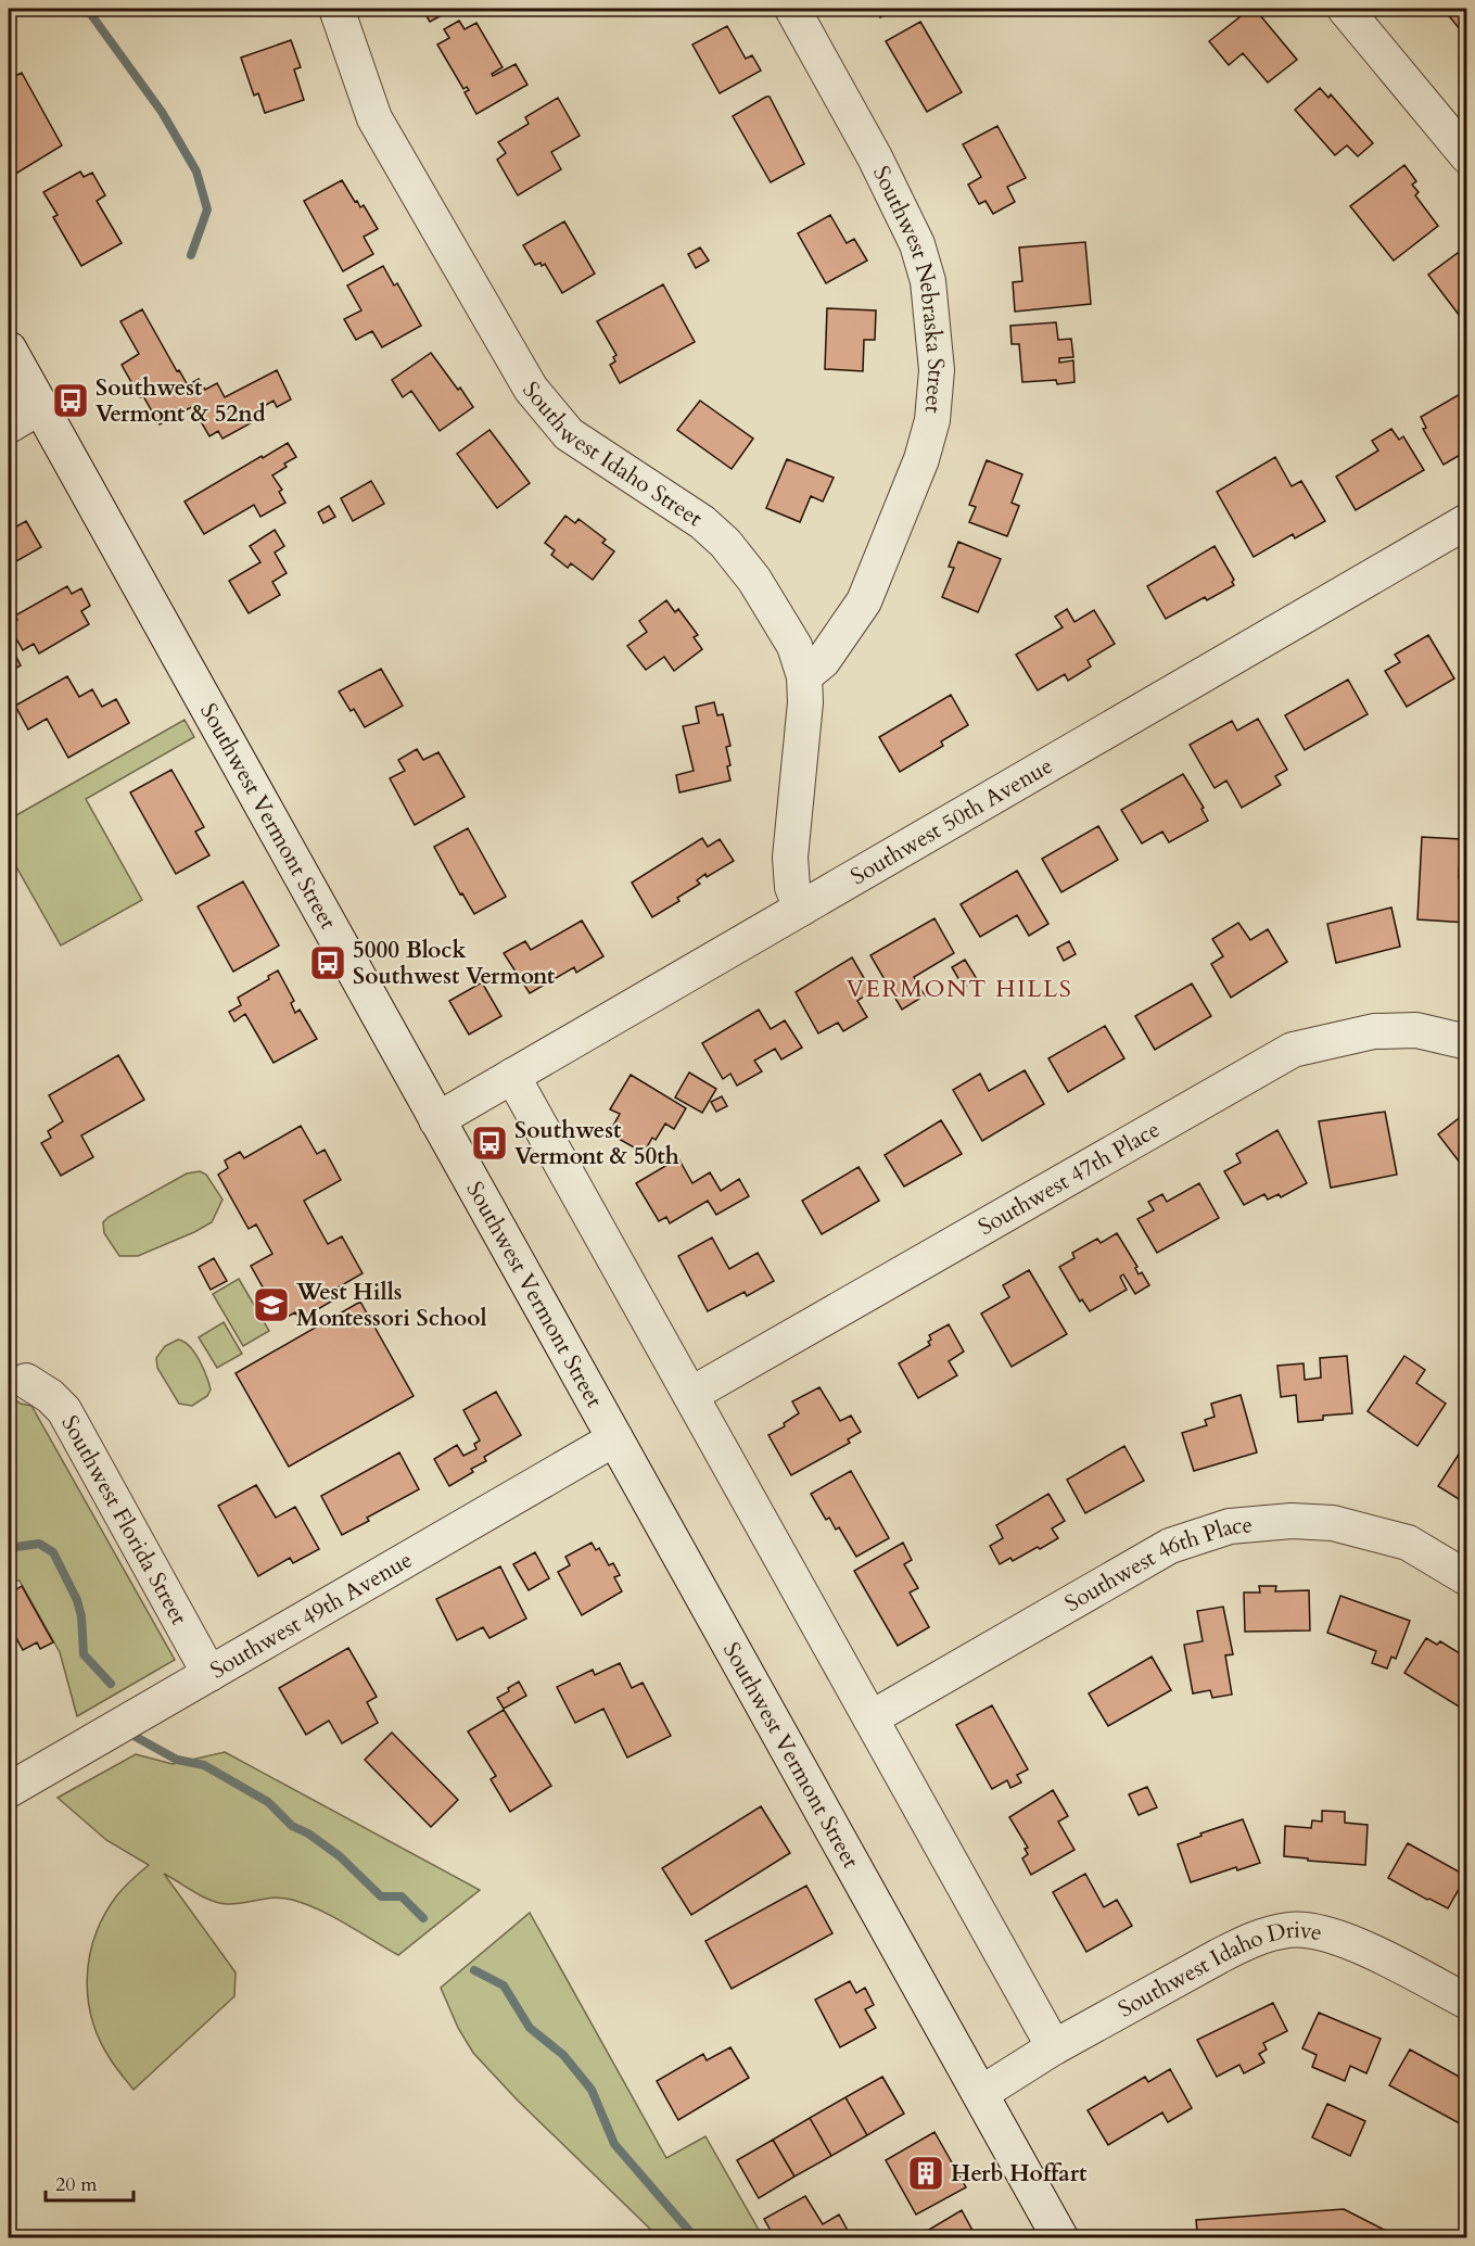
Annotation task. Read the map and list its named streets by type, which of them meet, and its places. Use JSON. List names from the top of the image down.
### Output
{
  "streets": {
    "main road": ["Southwest Vermont Street"],
    "street": [
      "Southwest Nebraska Street",
      "Southwest Idaho Street",
      "Southwest 50th Avenue",
      "Southwest 47th Place",
      "Southwest Florida Street",
      "Southwest 46th Place",
      "Southwest 49th Avenue",
      "Southwest Idaho Drive"
    ]
  },
  "crossings": [
    ["Southwest Nebraska Street", "Southwest Idaho Street"],
    ["Southwest Idaho Street", "Southwest 50th Avenue"],
    ["Southwest Vermont Street", "Southwest 50th Avenue"],
    ["Southwest Vermont Street", "Southwest 49th Avenue"],
    ["Southwest Vermont Street", "Southwest Idaho Drive"],
    ["Southwest Florida Street", "Southwest 49th Avenue"]
  ],
  "districts": ["VERMONT HILLS"],
  "places": {
    "bus stop": ["Southwest Vermont & 52nd", "5000 Block Southwest Vermont", "Southwest Vermont & 50th"],
    "school or university": ["West Hills Montessori School"],
    "building": ["Herb Hoffart"]
  },
  "scale_bar": "20 m"
}
